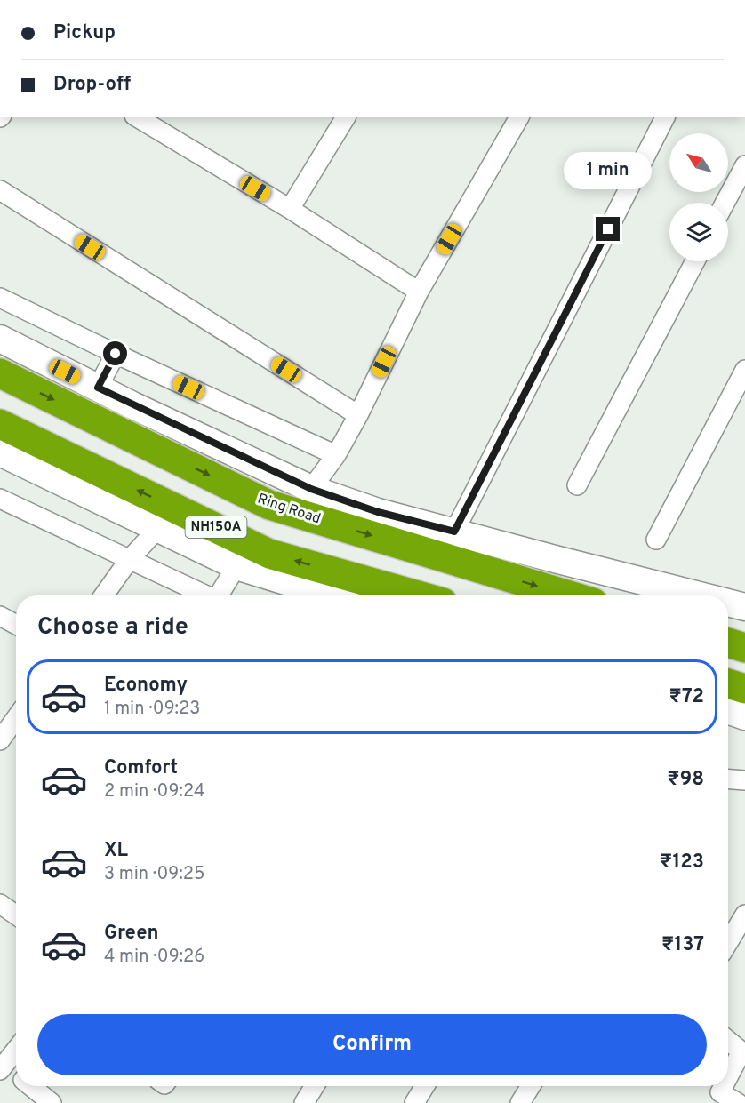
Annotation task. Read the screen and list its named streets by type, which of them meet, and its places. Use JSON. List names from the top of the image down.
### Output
{
  "streets": {
    "highway": ["Ring Road", "NH150A"]
  },
  "north": "top left",
  "page": {
    "banner": ["Pickup", "Drop-off"],
    "bubble": "1 min",
    "heading": "Choose a ride",
    "list": [
      {
        "name": "Economy",
        "note": "1 min · 09:23",
        "value": "₹72"
      },
      {
        "name": "Comfort",
        "note": "2 min · 09:24",
        "value": "₹98"
      },
      {
        "name": "XL",
        "note": "3 min · 09:25",
        "value": "₹123"
      },
      {
        "name": "Green",
        "note": "4 min · 09:26",
        "value": "₹137"
      }
    ],
    "buttons": "Confirm"
  }
}
